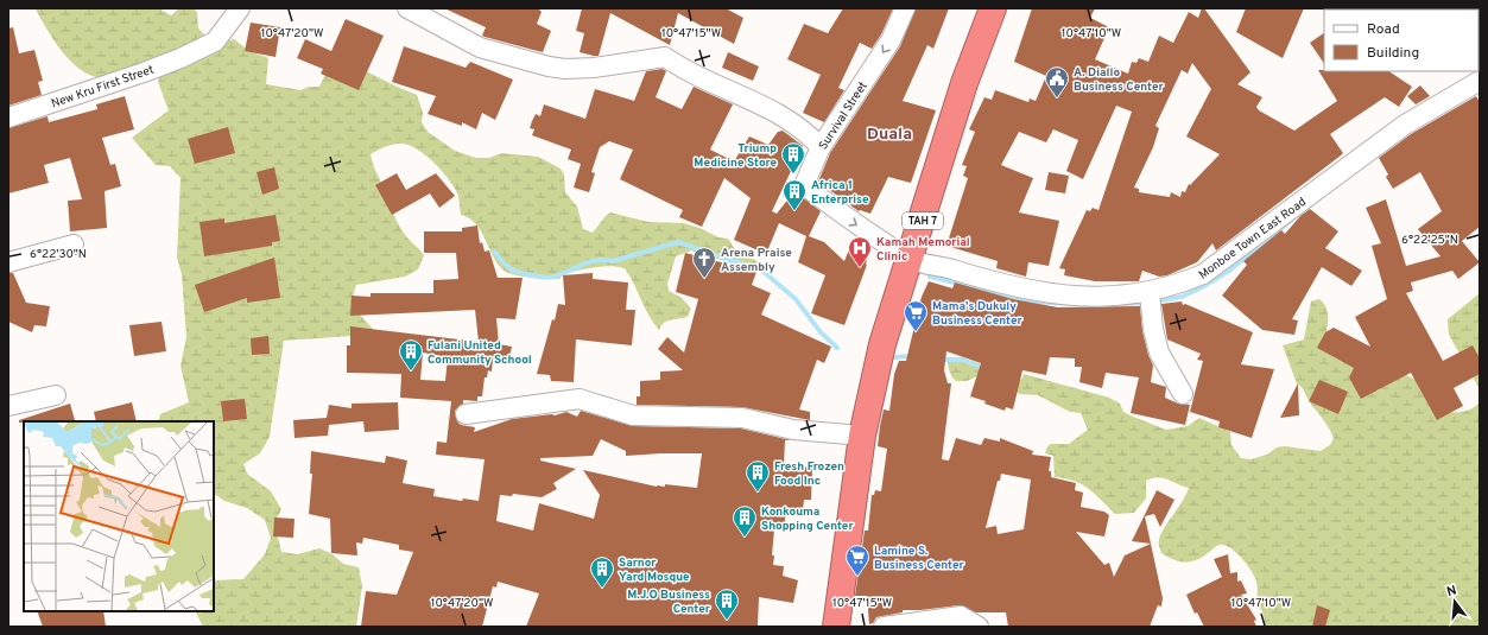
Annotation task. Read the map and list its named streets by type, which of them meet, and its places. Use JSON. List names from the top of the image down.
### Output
{
  "streets": {
    "highway": ["TAH 7"],
    "street": ["New Kru First Street", "Survival Street", "Monboe Town East Road"]
  },
  "crossings": [
    ["Survival Street", "TAH 7"],
    ["Survival Street", "Monboe Town East Road"],
    ["TAH 7", "Monboe Town East Road"]
  ],
  "districts": ["Duala"],
  "places": {
    "public building": ["A. Diallo Business Center"],
    "building": [
      "Triump Medicine Store",
      "Africa 1 Enterprise",
      "Fulani United Community School",
      "Fresh Frozen Food Inc",
      "Konkouma Shopping Center",
      "Sarnor Yard Mosque",
      "M.J.O Business Center"
    ],
    "hospital": ["Kamah Memorial Clinic"],
    "church": ["Arena Praise Assembly"],
    "supermarket": ["Mama's Dukuly Business Center", "Lamine S. Business Center"]
  },
  "legend": ["Road", "Building"],
  "north": "top",
  "coordinates": [
    "10°47'20\"W",
    "10°47'15\"W",
    "10°47'10\"W",
    "6°22'25\"N",
    "6°22'30\"N"
  ]
}
